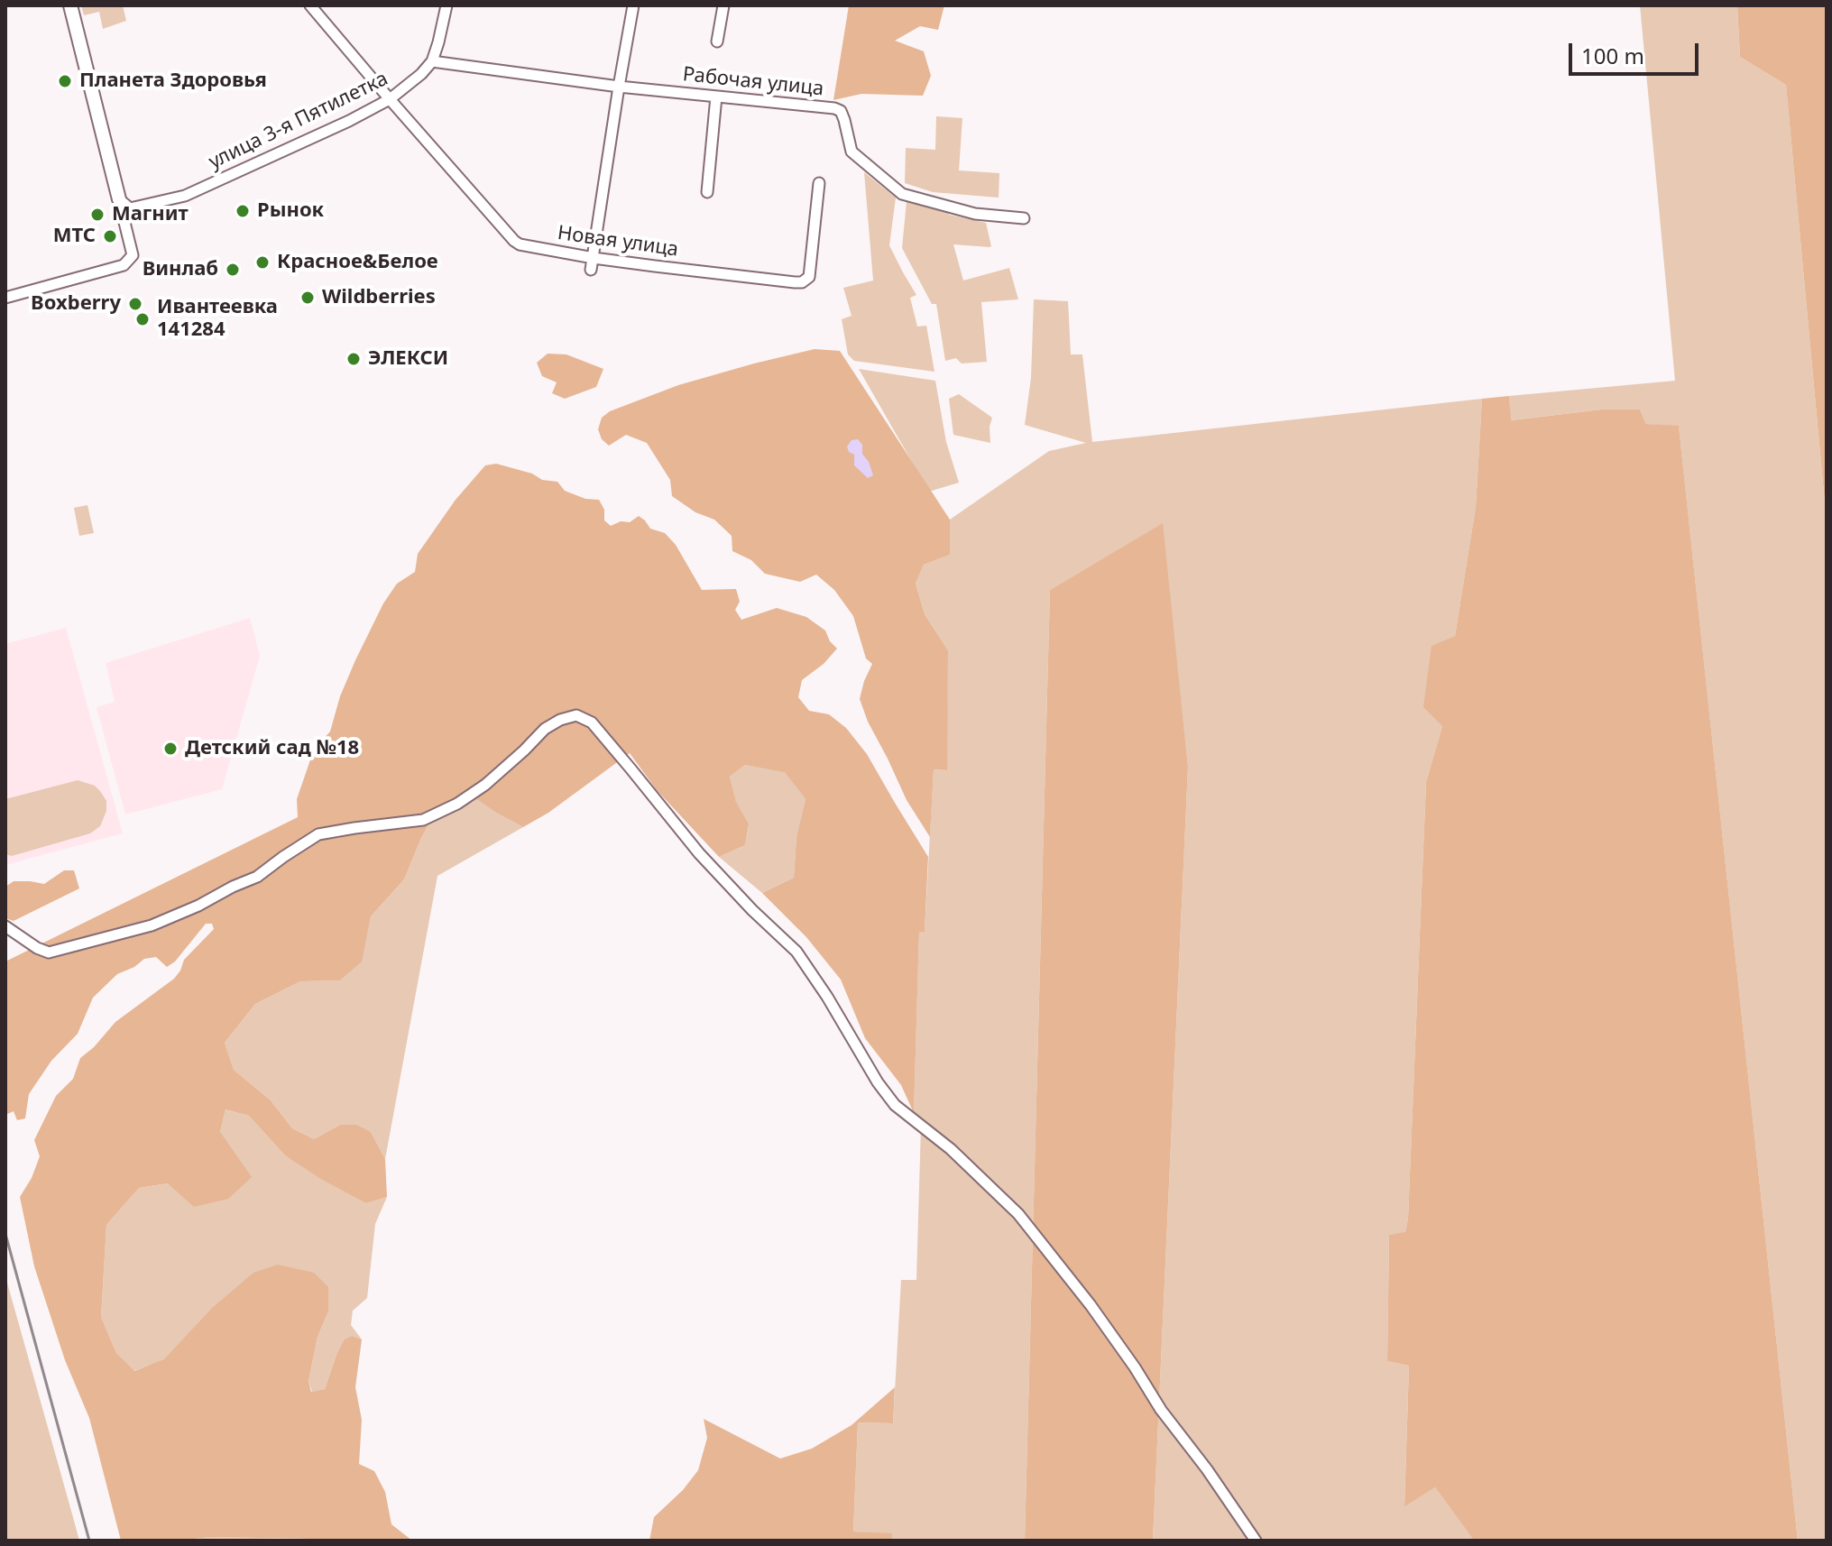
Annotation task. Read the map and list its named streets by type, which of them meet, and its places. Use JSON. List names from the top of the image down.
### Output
{
  "streets": {
    "street": ["Рабочая улица", "улица 3-я Пятилетка", "Новая улица"]
  },
  "crossings": [
    ["Рабочая улица", "улица 3-я Пятилетка"],
    ["улица 3-я Пятилетка", "Новая улица"]
  ],
  "places": [
    "Планета Здоровья",
    "Рынок",
    "Магнит",
    "МТС",
    "Красное&Белое",
    "Винлаб",
    "Wildberries",
    "Boxberry",
    "Ивантеевка 141284",
    "ЭЛЕКСИ",
    "Детский сад №18"
  ],
  "scale_bar": "100 m"
}
